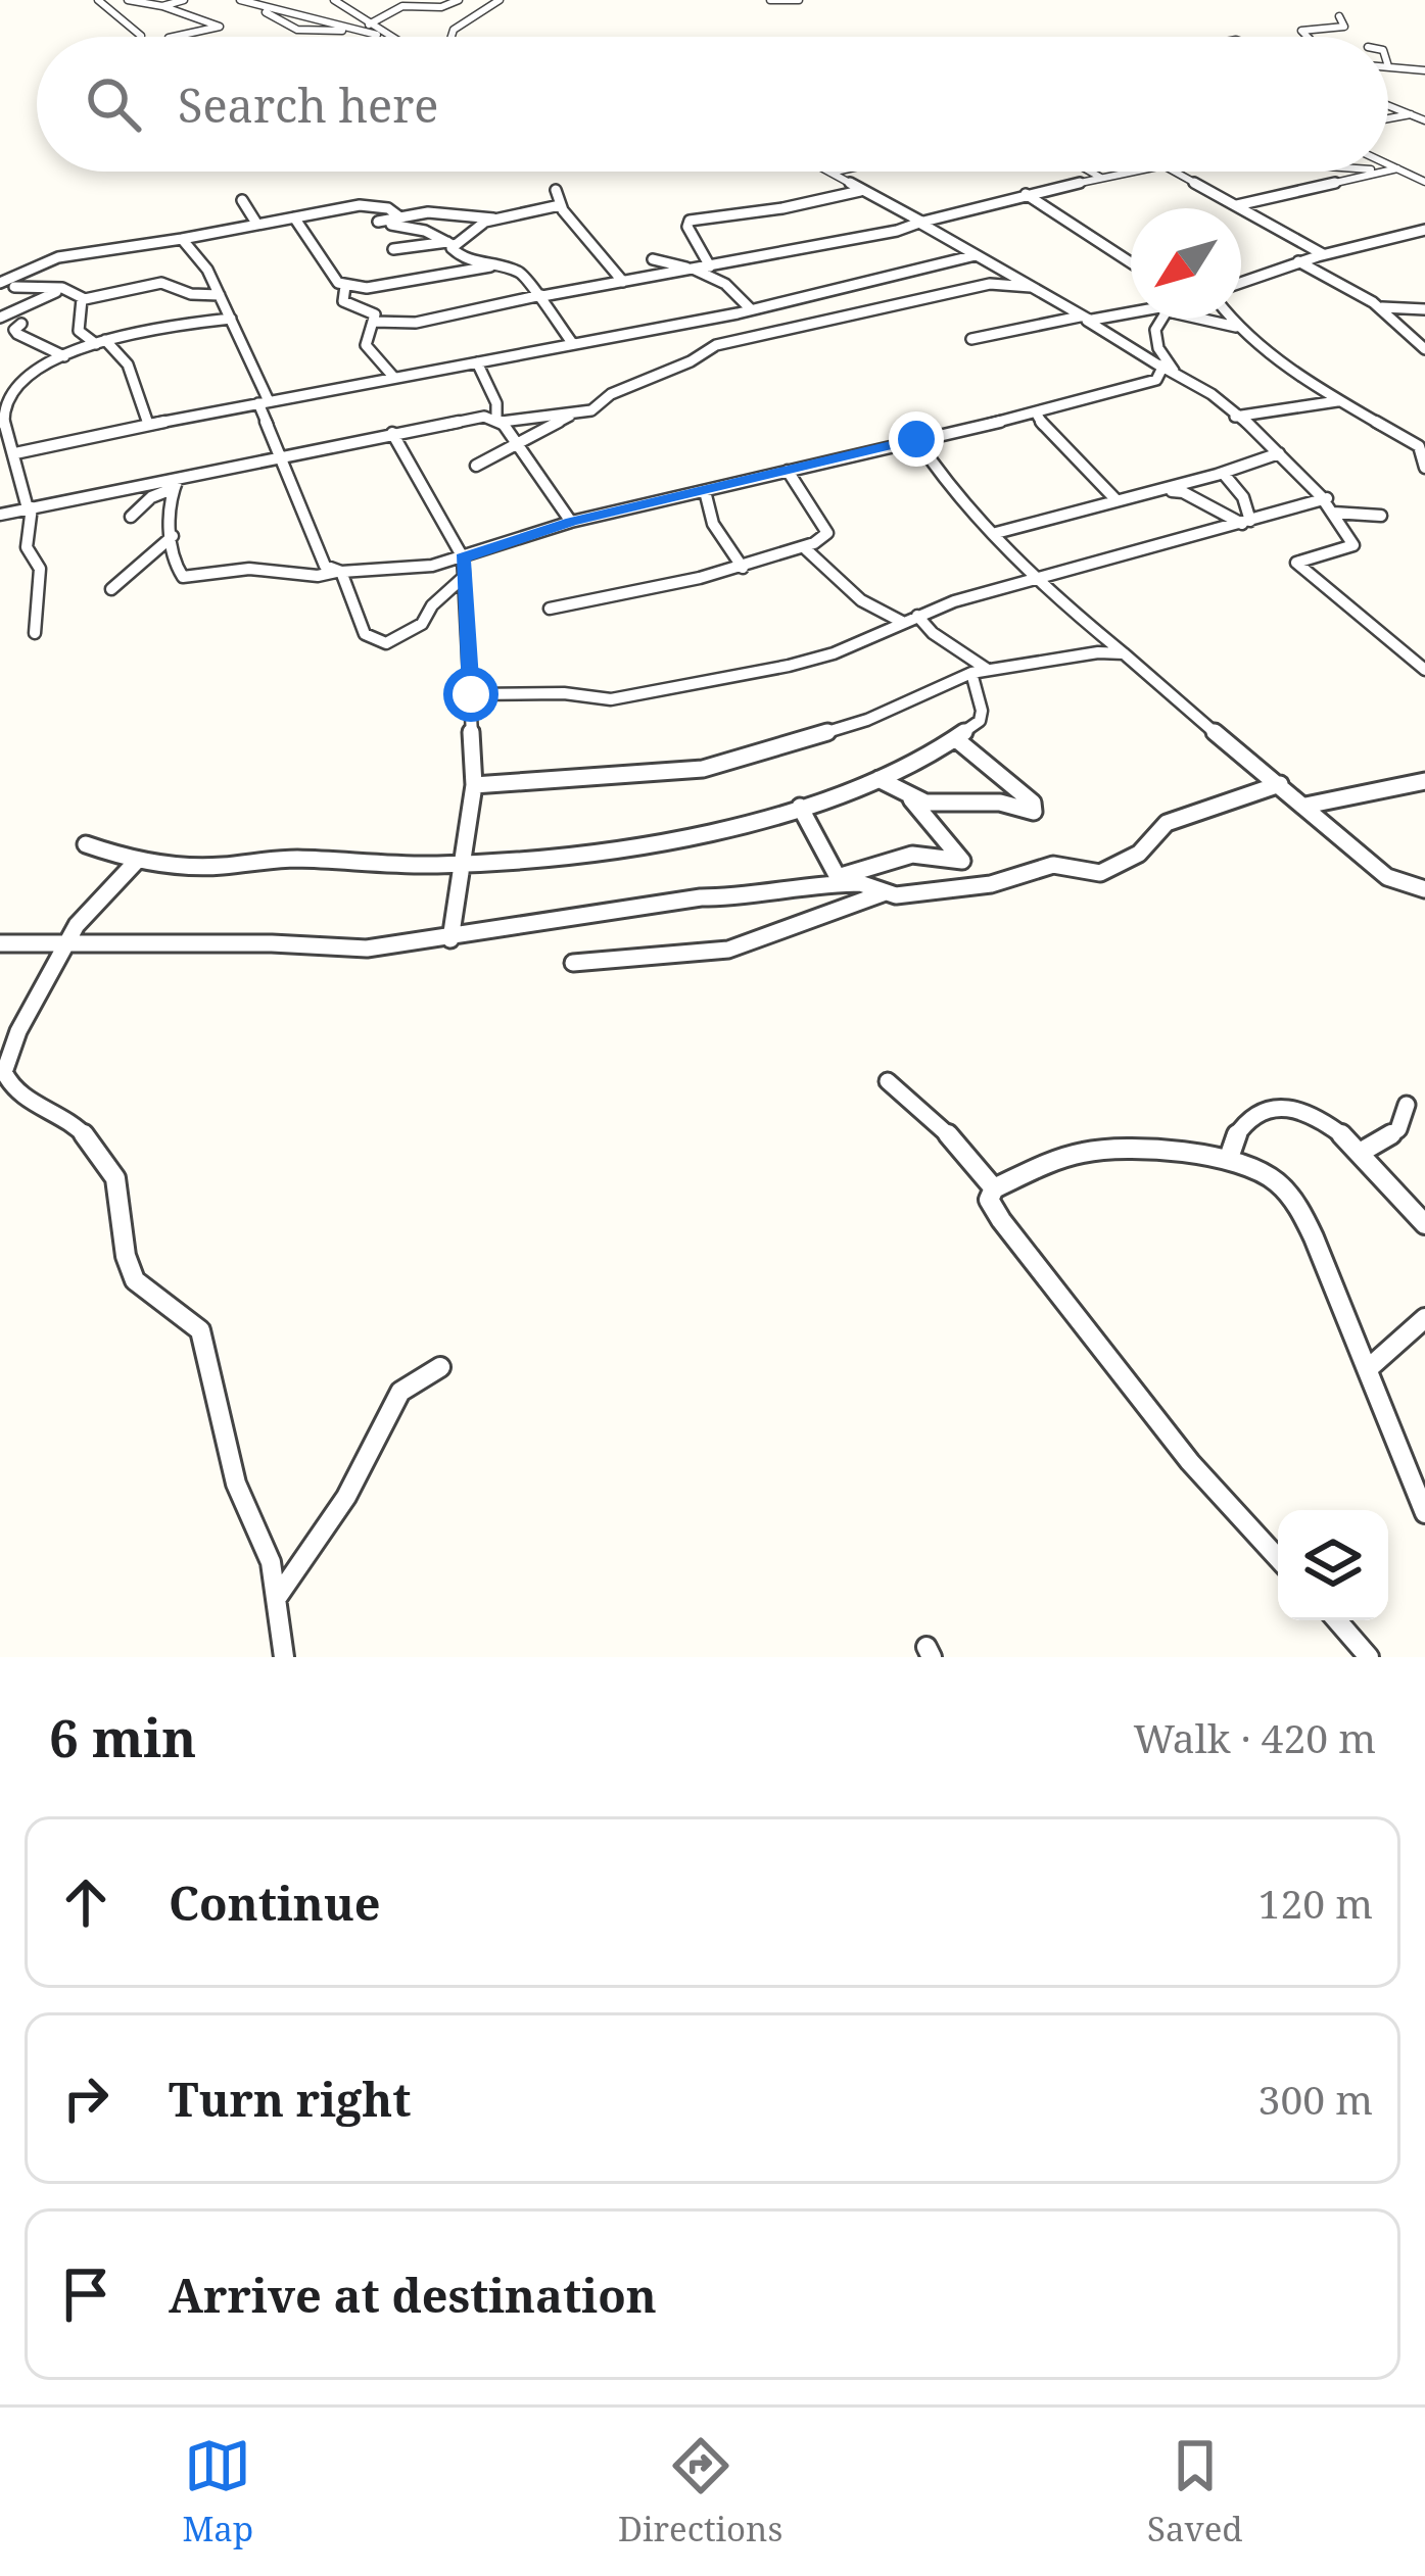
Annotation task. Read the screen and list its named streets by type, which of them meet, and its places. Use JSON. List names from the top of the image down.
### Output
{
  "north": "bottom left",
  "page": {
    "search": "Search here",
    "heading": ["6 min", "Walk · 420 m"],
    "list": [
      ["Continue", "120 m"],
      ["Turn right", "300 m"],
      "Arrive at destination"
    ],
    "nav": ["Map", "Directions", "Saved"]
  }
}
